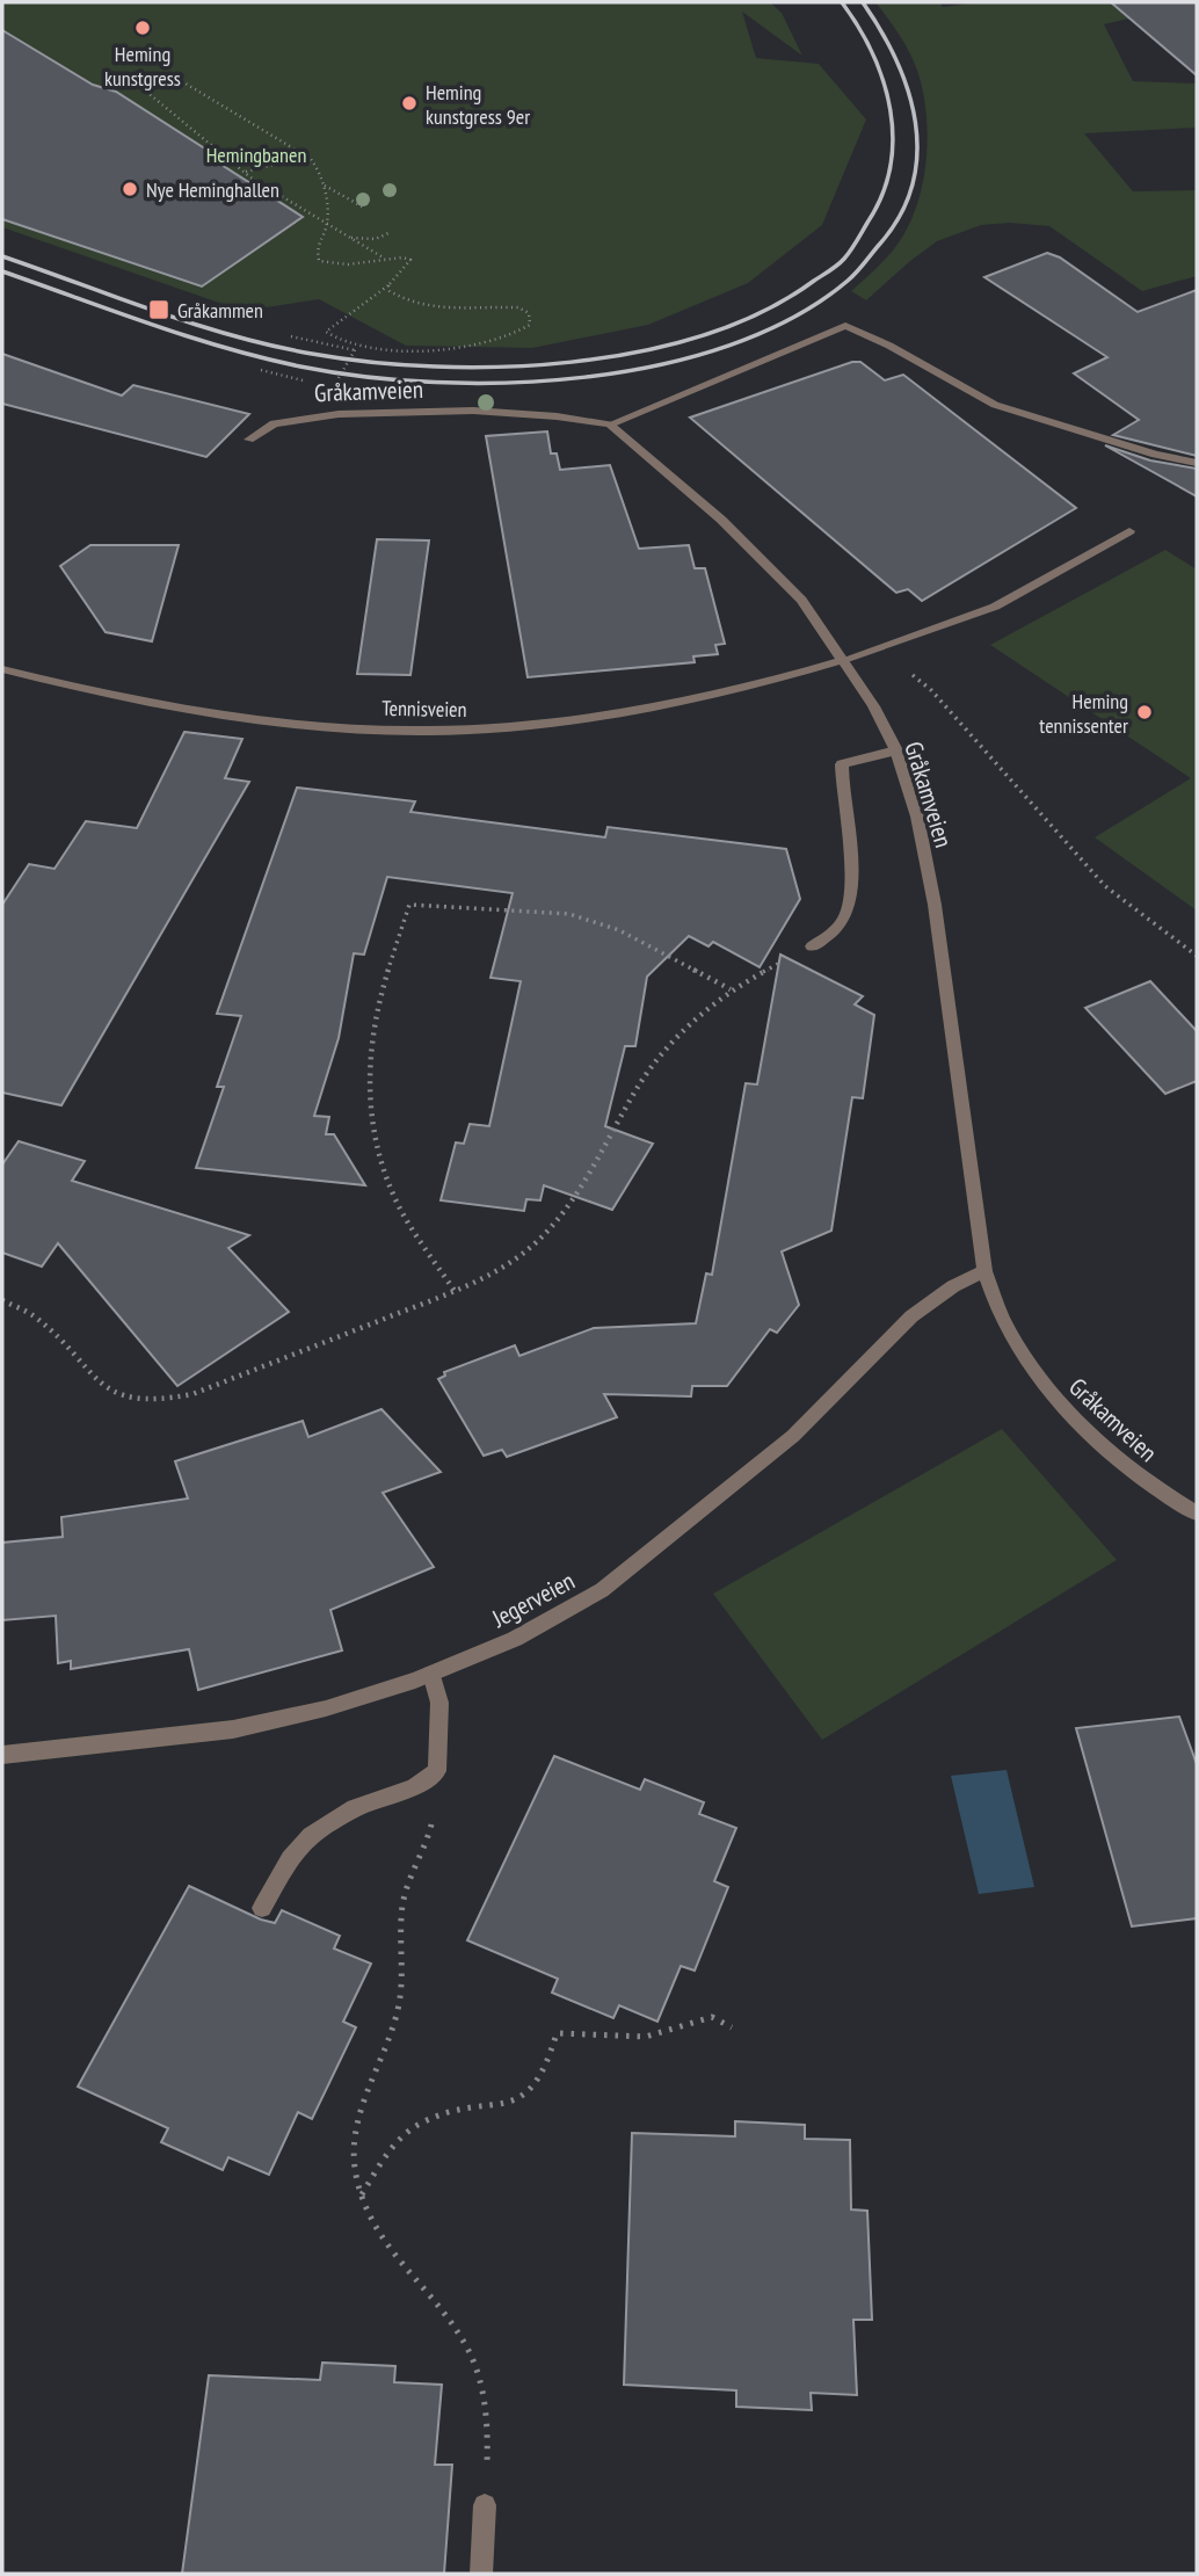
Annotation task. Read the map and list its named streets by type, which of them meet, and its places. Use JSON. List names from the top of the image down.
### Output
{
  "streets": {
    "street": ["Gråkamveien", "Tennisveien", "Jegerveien"]
  },
  "crossings": [
    ["Gråkamveien", "Tennisveien"],
    ["Gråkamveien", "Jegerveien"]
  ],
  "parks": ["Hemingbanen"],
  "places": {
    "other": [
      "Heming kunstgress",
      "Heming kunstgress 9er",
      "Nye Heminghallen",
      "Heming tennissenter"
    ],
    "transit": ["Gråkammen"]
  }
}
